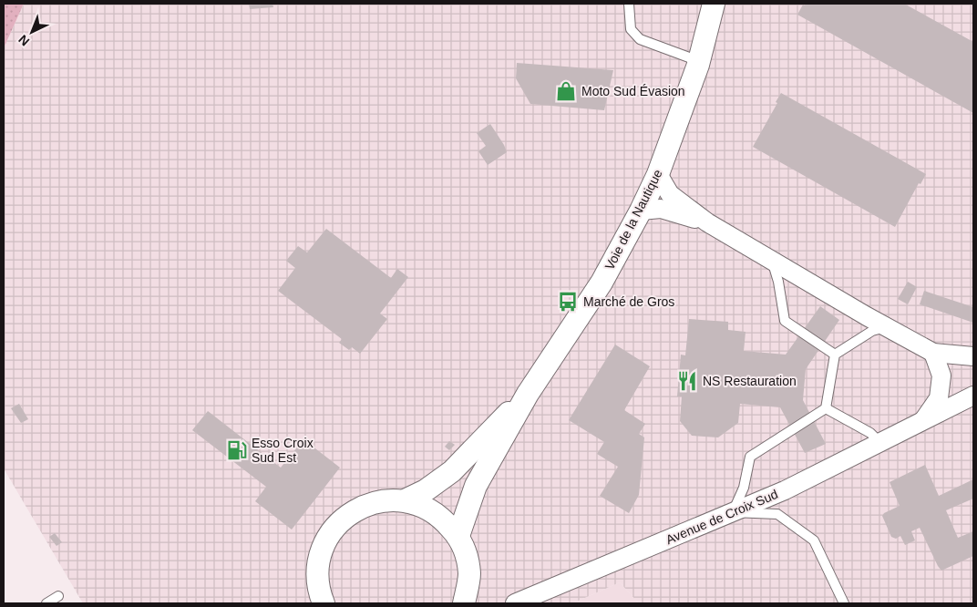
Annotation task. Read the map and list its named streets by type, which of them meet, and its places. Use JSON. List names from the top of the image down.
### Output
{
  "streets": {
    "street": ["Voie de la Nautique", "Avenue de Croix Sud"]
  },
  "places": {
    "shop": ["Moto Sud Évasion"],
    "bus stop": ["Marché de Gros"],
    "restaurant": ["NS Restauration"],
    "fuel station": ["Esso Croix Sud Est"]
  },
  "north": "bottom left"
}
